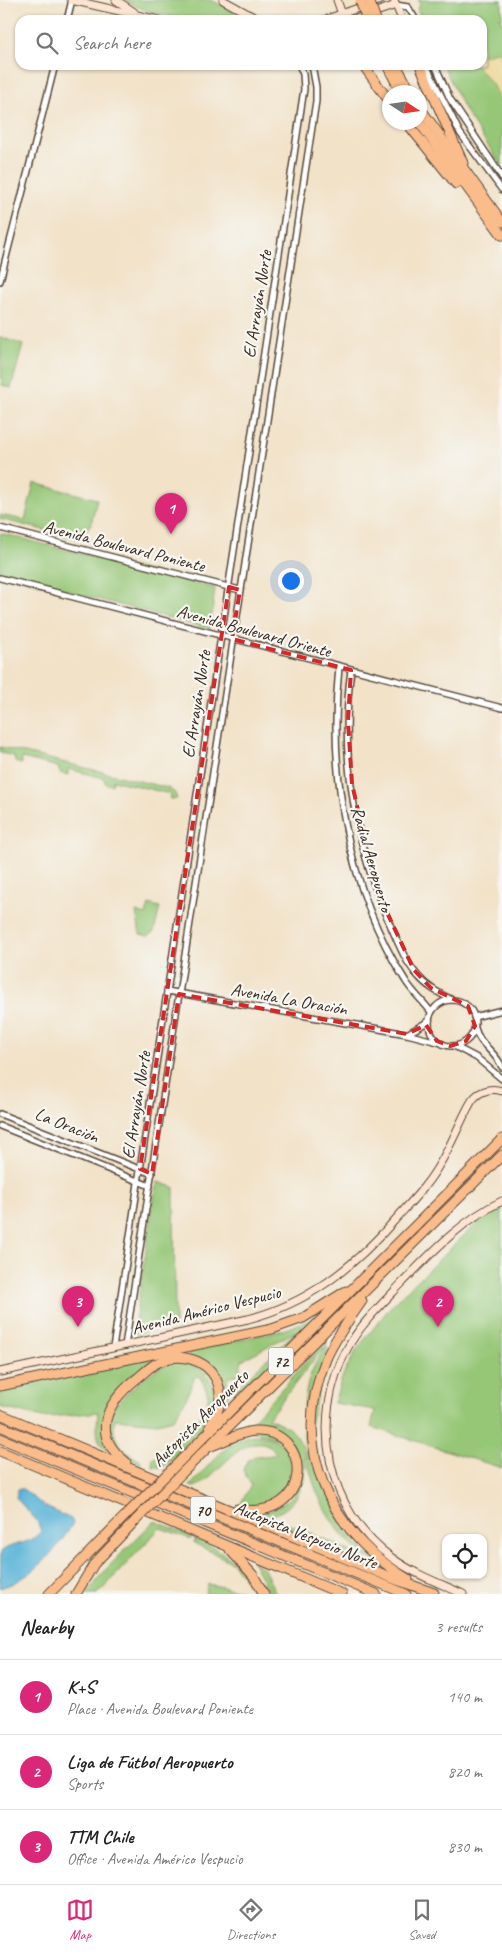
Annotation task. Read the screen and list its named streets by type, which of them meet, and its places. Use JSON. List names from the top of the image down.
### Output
{
  "streets": {
    "highway": [
      "72",
      "Autopista Aeropuerto",
      "70",
      "Autopista Vespucio Norte"
    ],
    "street": [
      "El Arrayán Norte",
      "Avenida Boulevard Poniente",
      "Avenida Boulevard Oriente",
      "Radial Aeropuerto",
      "Avenida La Oración",
      "La Oración",
      "Avenida Américo Vespucio"
    ]
  },
  "crossings": [
    ["El Arrayán Norte", "Avenida Boulevard Poniente"],
    ["El Arrayán Norte", "Avenida Boulevard Oriente"],
    ["El Arrayán Norte", "Avenida La Oración"],
    ["El Arrayán Norte", "La Oración"],
    ["El Arrayán Norte", "Avenida Américo Vespucio"],
    ["Avenida Boulevard Oriente", "Radial Aeropuerto"],
    ["Radial Aeropuerto", "Avenida La Oración"]
  ],
  "north": "right",
  "page": {
    "search": "Search here",
    "pins": ["1", "2", "3"],
    "heading": ["Nearby", "3 results"],
    "list": [
      {
        "mark": "1",
        "name": "K+S",
        "note": "Place · Avenida Boulevard Poniente",
        "value": "140 m"
      },
      {
        "mark": "2",
        "name": "Liga de Fútbol Aeropuerto",
        "note": "Sports",
        "value": "820 m"
      },
      {
        "mark": "3",
        "name": "TTM Chile",
        "note": "Office · Avenida Américo Vespucio",
        "value": "830 m"
      }
    ],
    "nav": ["Map", "Directions", "Saved"]
  }
}
